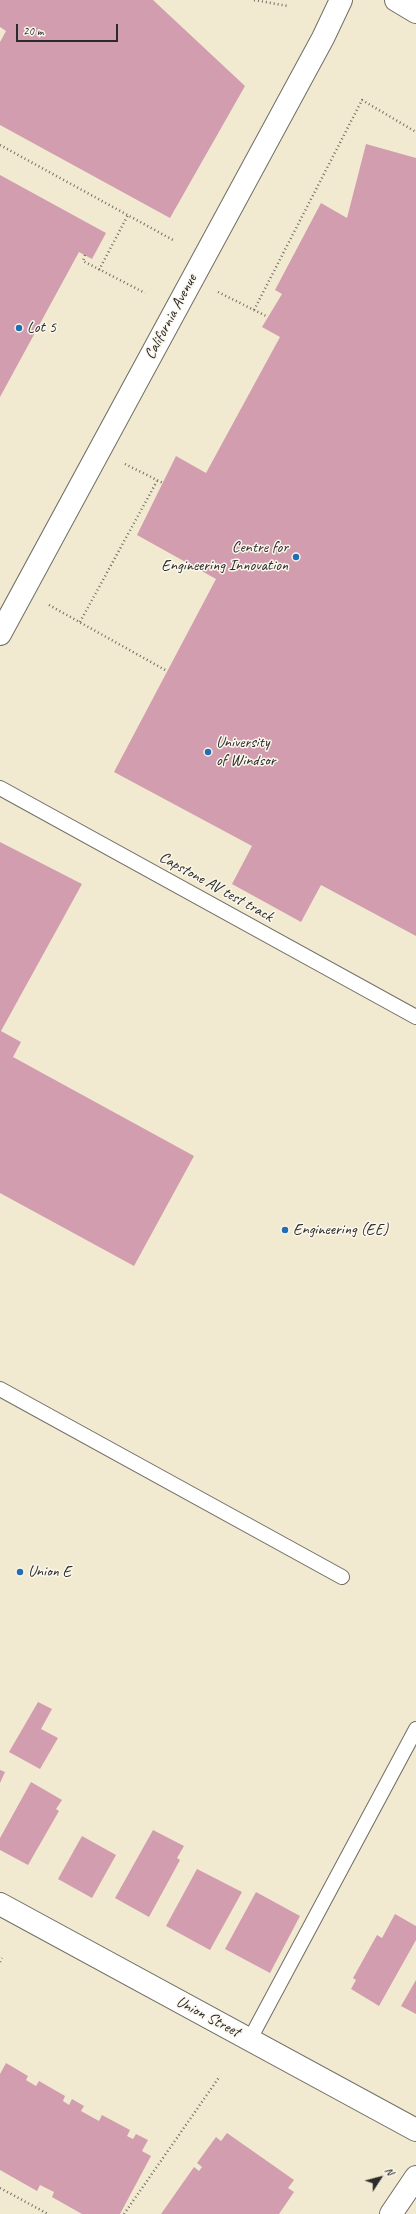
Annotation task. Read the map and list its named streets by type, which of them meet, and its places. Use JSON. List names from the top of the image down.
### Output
{
  "streets": {
    "street": ["California Avenue", "Union Street"],
    "lane": ["Capstone AV test track"]
  },
  "places": [
    "Lot 5",
    "Centre for Engineering Innovation",
    "University of Windsor",
    "Engineering (EE)",
    "Union E"
  ],
  "scale_bar": "20 m",
  "north": "top right"
}
